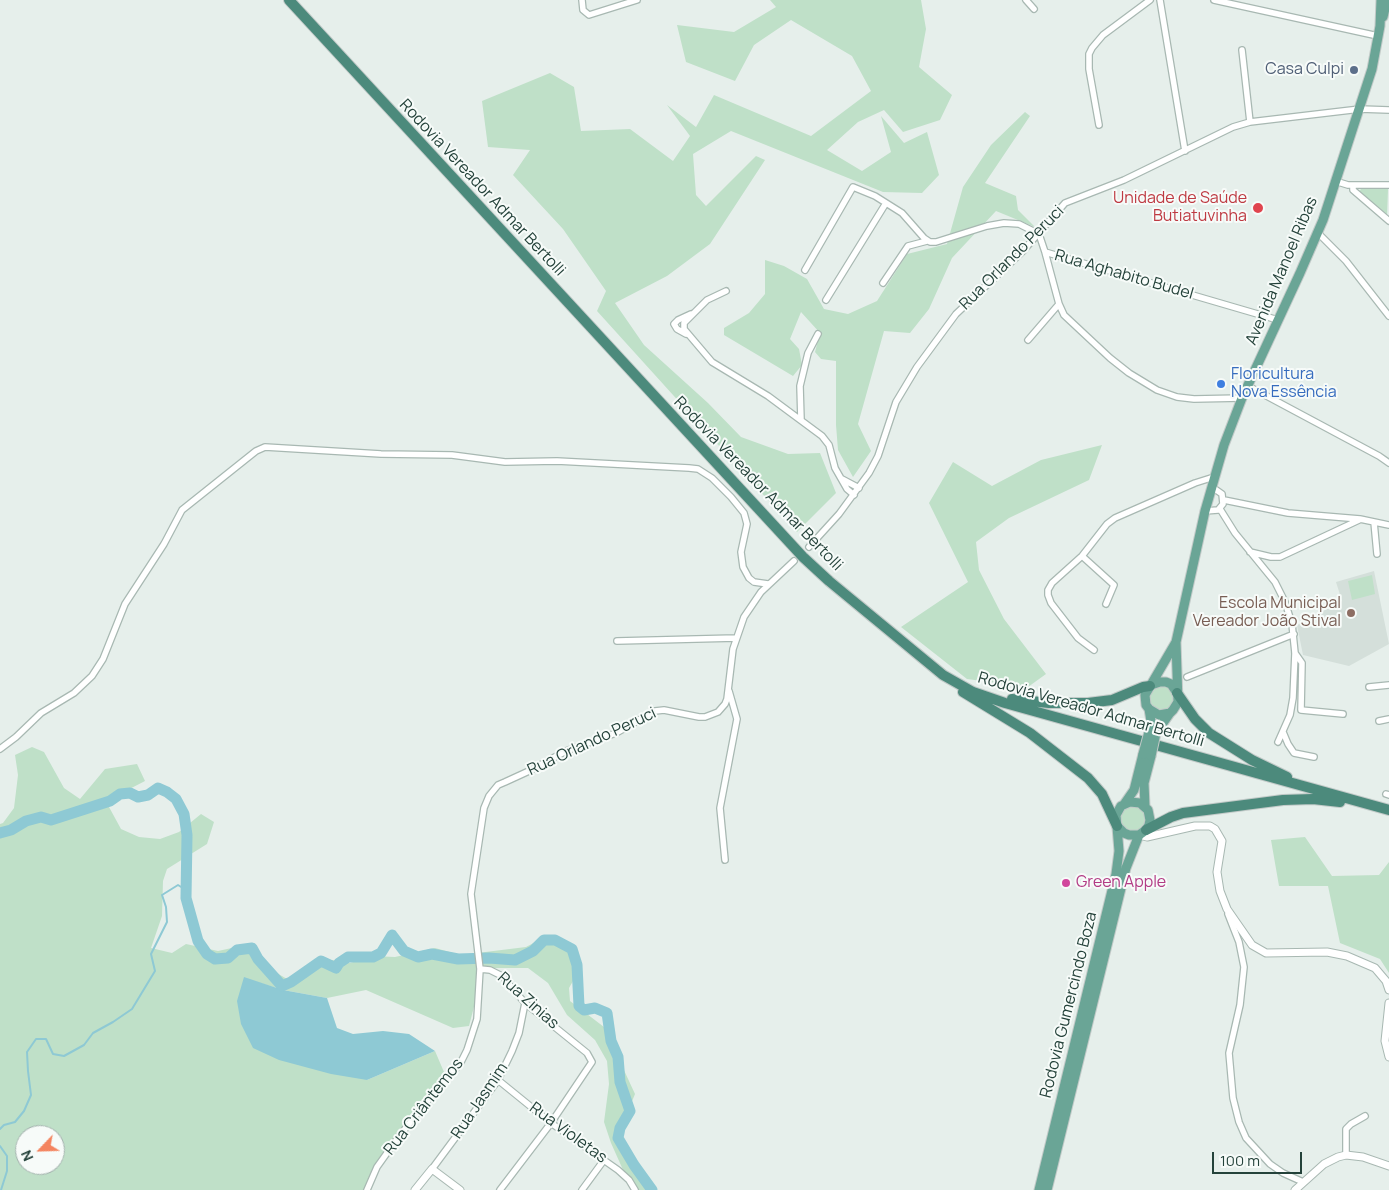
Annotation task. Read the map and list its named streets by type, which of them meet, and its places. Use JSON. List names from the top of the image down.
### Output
{
  "streets": {
    "highway": ["Rodovia Vereador Admar Bertolli"],
    "main road": ["Avenida Manoel Ribas", "Rodovia Gumercindo Boza"],
    "street": [
      "Rua Orlando Peruci",
      "Rua Aghabito Budel",
      "Rua Zinias",
      "Rua Jasmim",
      "Rua Criântemos",
      "Rua Violetas"
    ]
  },
  "crossings": [
    ["Rua Orlando Peruci", "Avenida Manoel Ribas"],
    ["Rua Orlando Peruci", "Rua Aghabito Budel"],
    ["Rua Orlando Peruci", "Rua Criântemos"],
    ["Avenida Manoel Ribas", "Rua Aghabito Budel"],
    ["Rua Zinias", "Rua Jasmim"],
    ["Rua Zinias", "Rua Criântemos"],
    ["Rua Zinias", "Rua Violetas"],
    ["Rua Jasmim", "Rua Violetas"]
  ],
  "places": [
    "Casa Culpi",
    "Unidade de Saúde Butiatuvinha",
    "Floricultura Nova Essência",
    "Escola Municipal Vereador João Stival",
    "Green Apple"
  ],
  "scale_bar": "100 m",
  "north": "bottom left"
}
